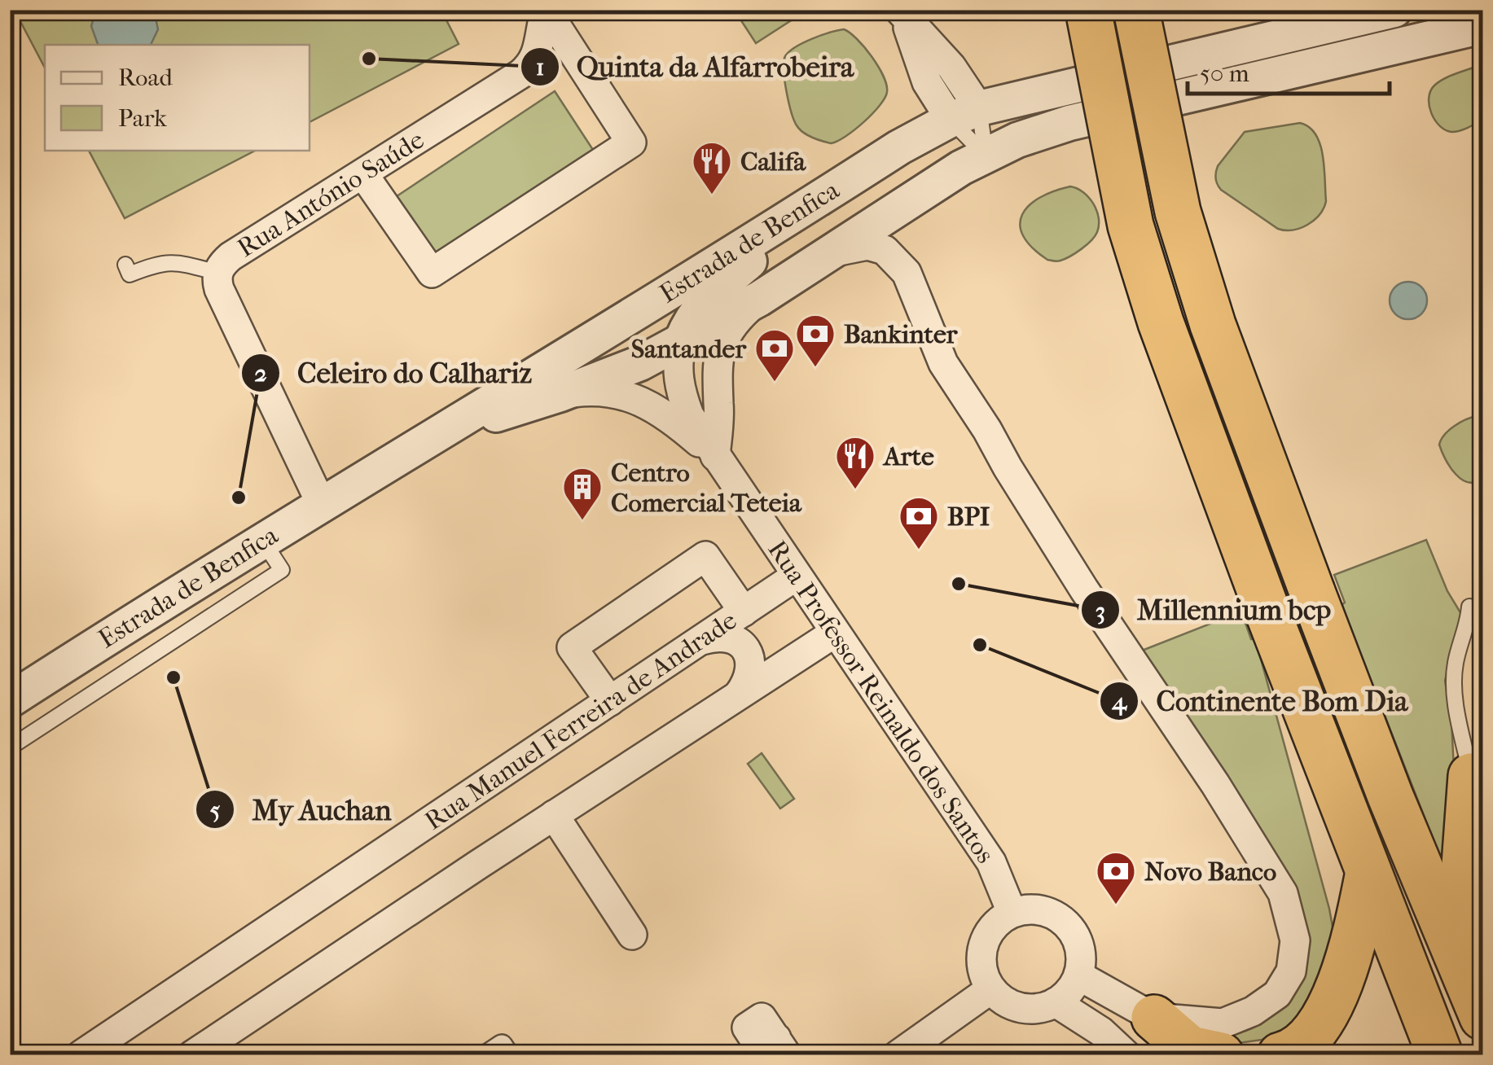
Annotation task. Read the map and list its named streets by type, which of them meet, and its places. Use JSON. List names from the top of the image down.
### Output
{
  "streets": {
    "street": [
      "Rua António Saúde",
      "Estrada de Benfica",
      "Rua Professor Reinaldo dos Santos",
      "Rua Manuel Ferreira de Andrade"
    ]
  },
  "crossings": [
    ["Rua António Saúde", "Estrada de Benfica"],
    ["Estrada de Benfica", "Rua Professor Reinaldo dos Santos"],
    ["Rua Professor Reinaldo dos Santos", "Rua Manuel Ferreira de Andrade"]
  ],
  "places": {
    "other": [
      "Quinta da Alfarrobeira",
      "Celeiro do Calhariz",
      "Millennium bcp",
      "Continente Bom Dia",
      "My Auchan"
    ],
    "restaurant": ["Califa", "Arte"],
    "bank": [
      "Bankinter",
      "Santander",
      "BPI",
      "Novo Banco"
    ],
    "building": ["Centro Comercial Teteia"]
  },
  "legend": ["Road", "Park"],
  "scale_bar": "50 m"
}
